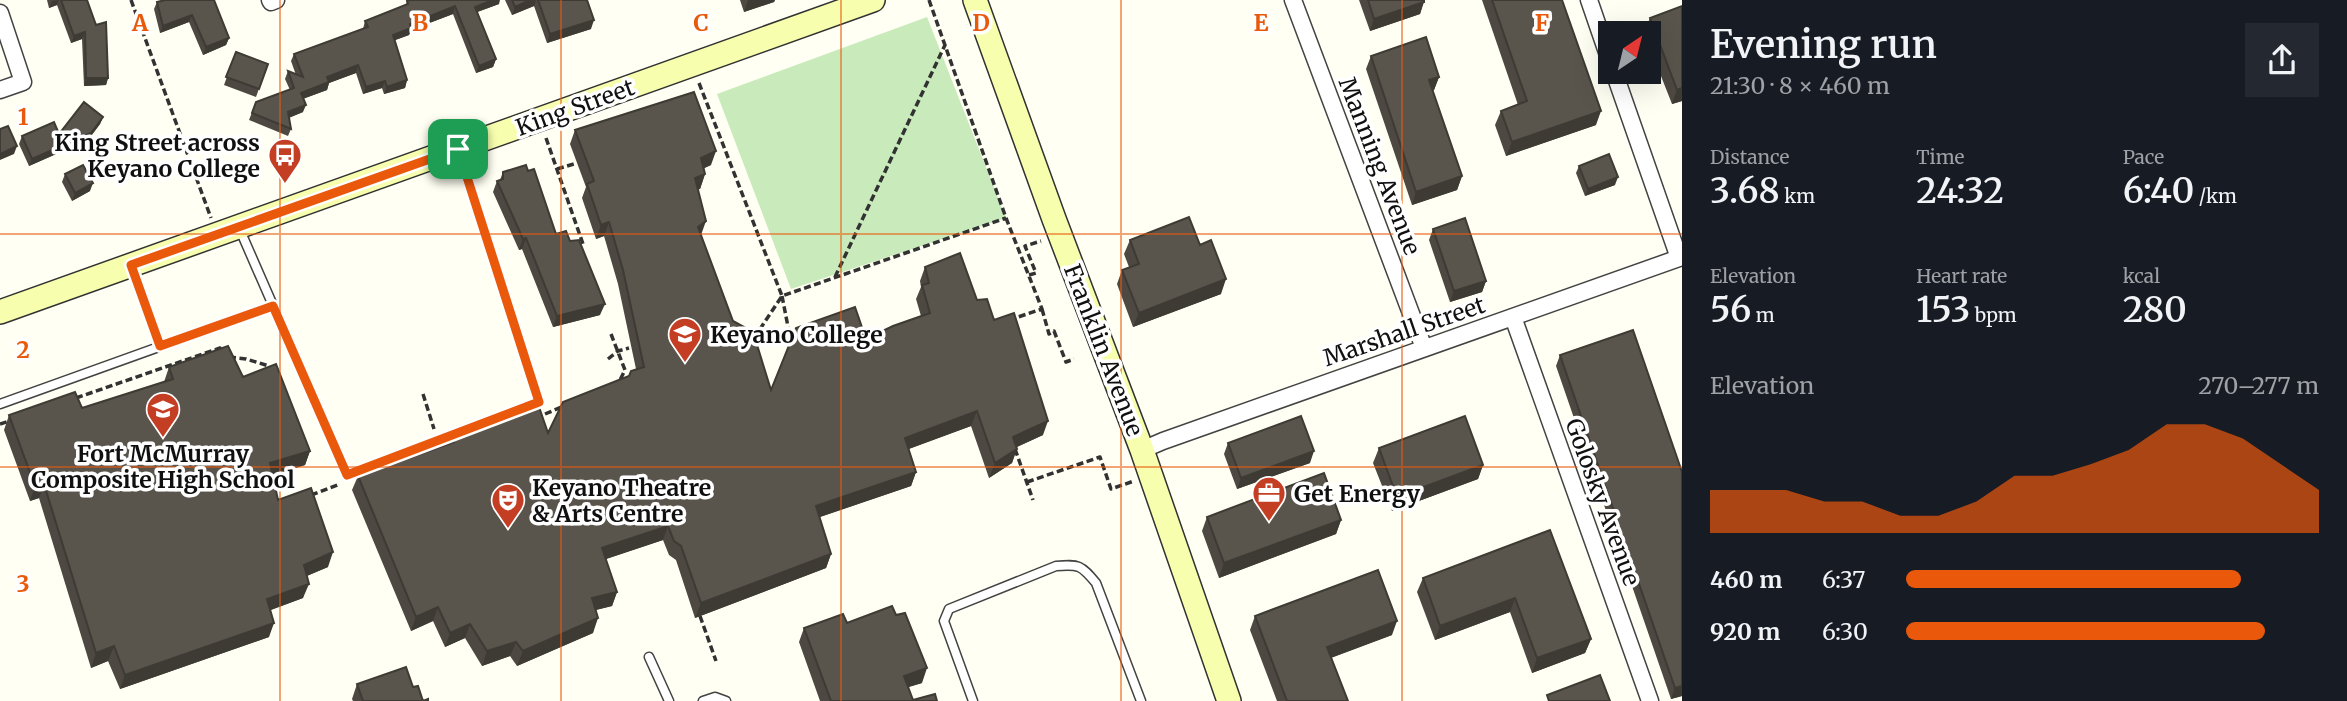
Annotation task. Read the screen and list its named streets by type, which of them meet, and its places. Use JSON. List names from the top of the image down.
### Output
{
  "streets": {
    "street": [
      "King Street",
      "Manning Avenue",
      "Marshall Street",
      "Franklin Avenue",
      "Golosky Avenue"
    ]
  },
  "crossings": [
    ["Manning Avenue", "Marshall Street"],
    ["Marshall Street", "Franklin Avenue"],
    ["Marshall Street", "Golosky Avenue"]
  ],
  "places": {
    "bus stop": ["King Street across Keyano College"],
    "school or university": ["Keyano College", "Fort McMurray Composite High School"],
    "office": ["Get Energy"],
    "theatre": ["Keyano Theatre & Arts Centre"]
  },
  "north": "top right",
  "page": {
    "heading": ["Evening run", "21:30 · 8 × 460 m"],
    "stats": [
      ["Distance", "3.68 km"],
      ["Time", "24:32"],
      ["Pace", "6:40 /km"],
      ["Elevation", "56 m"],
      ["Heart rate", "153 bpm"],
      ["kcal", "280"]
    ],
    "chart": ["Elevation", "270–277 m"],
    "list": [
      {
        "name": "460 m",
        "note": "6:37"
      },
      {
        "name": "920 m",
        "note": "6:30"
      }
    ]
  },
  "grid": {
    "columns": [
      "A",
      "B",
      "C",
      "D",
      "E",
      "F"
    ],
    "rows": ["1", "2", "3"]
  }
}
